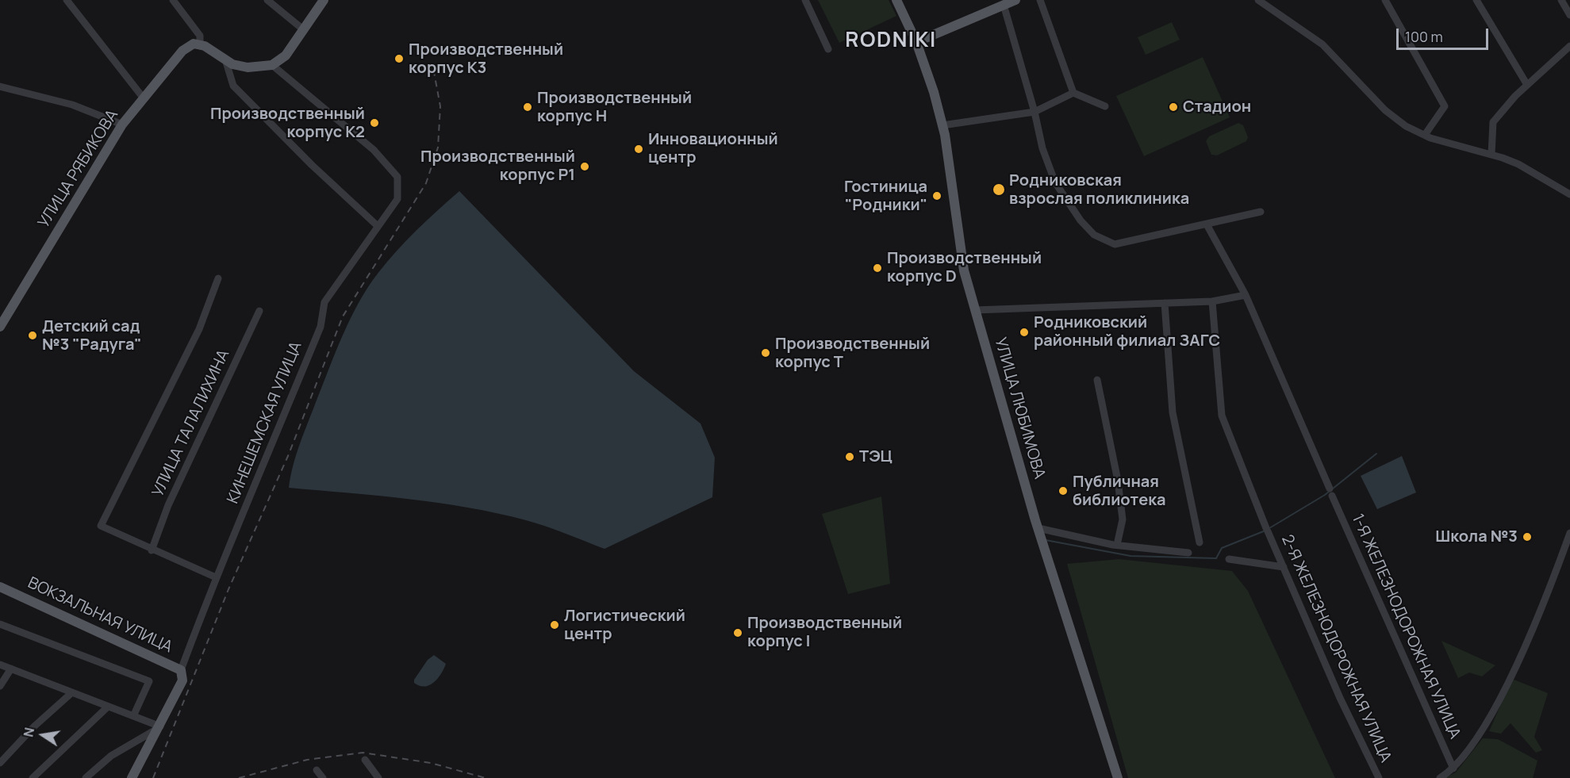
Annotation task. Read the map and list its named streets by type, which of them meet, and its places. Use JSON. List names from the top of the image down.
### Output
{
  "streets": {
    "main road": ["УЛИЦА РЯБИКОВА", "УЛИЦА ЛЮБИМОВА", "ВОКЗАЛЬНАЯ УЛИЦА"],
    "street": [
      "КИНЕШЕМСКАЯ УЛИЦА",
      "УЛИЦА ТАЛАЛИХИНА",
      "1-Я ЖЕЛЕЗНОДОРОЖНАЯ УЛИЦА",
      "2-Я ЖЕЛЕЗНОДОРОЖНАЯ УЛИЦА"
    ]
  },
  "crossings": [
    ["КИНЕШЕМСКАЯ УЛИЦА", "ВОКЗАЛЬНАЯ УЛИЦА"]
  ],
  "districts": ["RODNIKI"],
  "places": [
    "Производственный корпус K3",
    "Производственный корпус H",
    "Стадион",
    "Производственный корпус K2",
    "Инновационный центр",
    "Производственный корпус P1",
    "Родниковская взрослая поликлиника",
    "Гостиница \"Родники\"",
    "Производственный корпус D",
    "Родниковский районный филиал ЗАГС",
    "Детский сад №3 \"Радуга\"",
    "Производственный корпус T",
    "ТЭЦ",
    "Публичная библиотека",
    "Школа №3",
    "Логистический центр",
    "Производственный корпус I"
  ],
  "scale_bar": "100 m",
  "north": "left"
}
